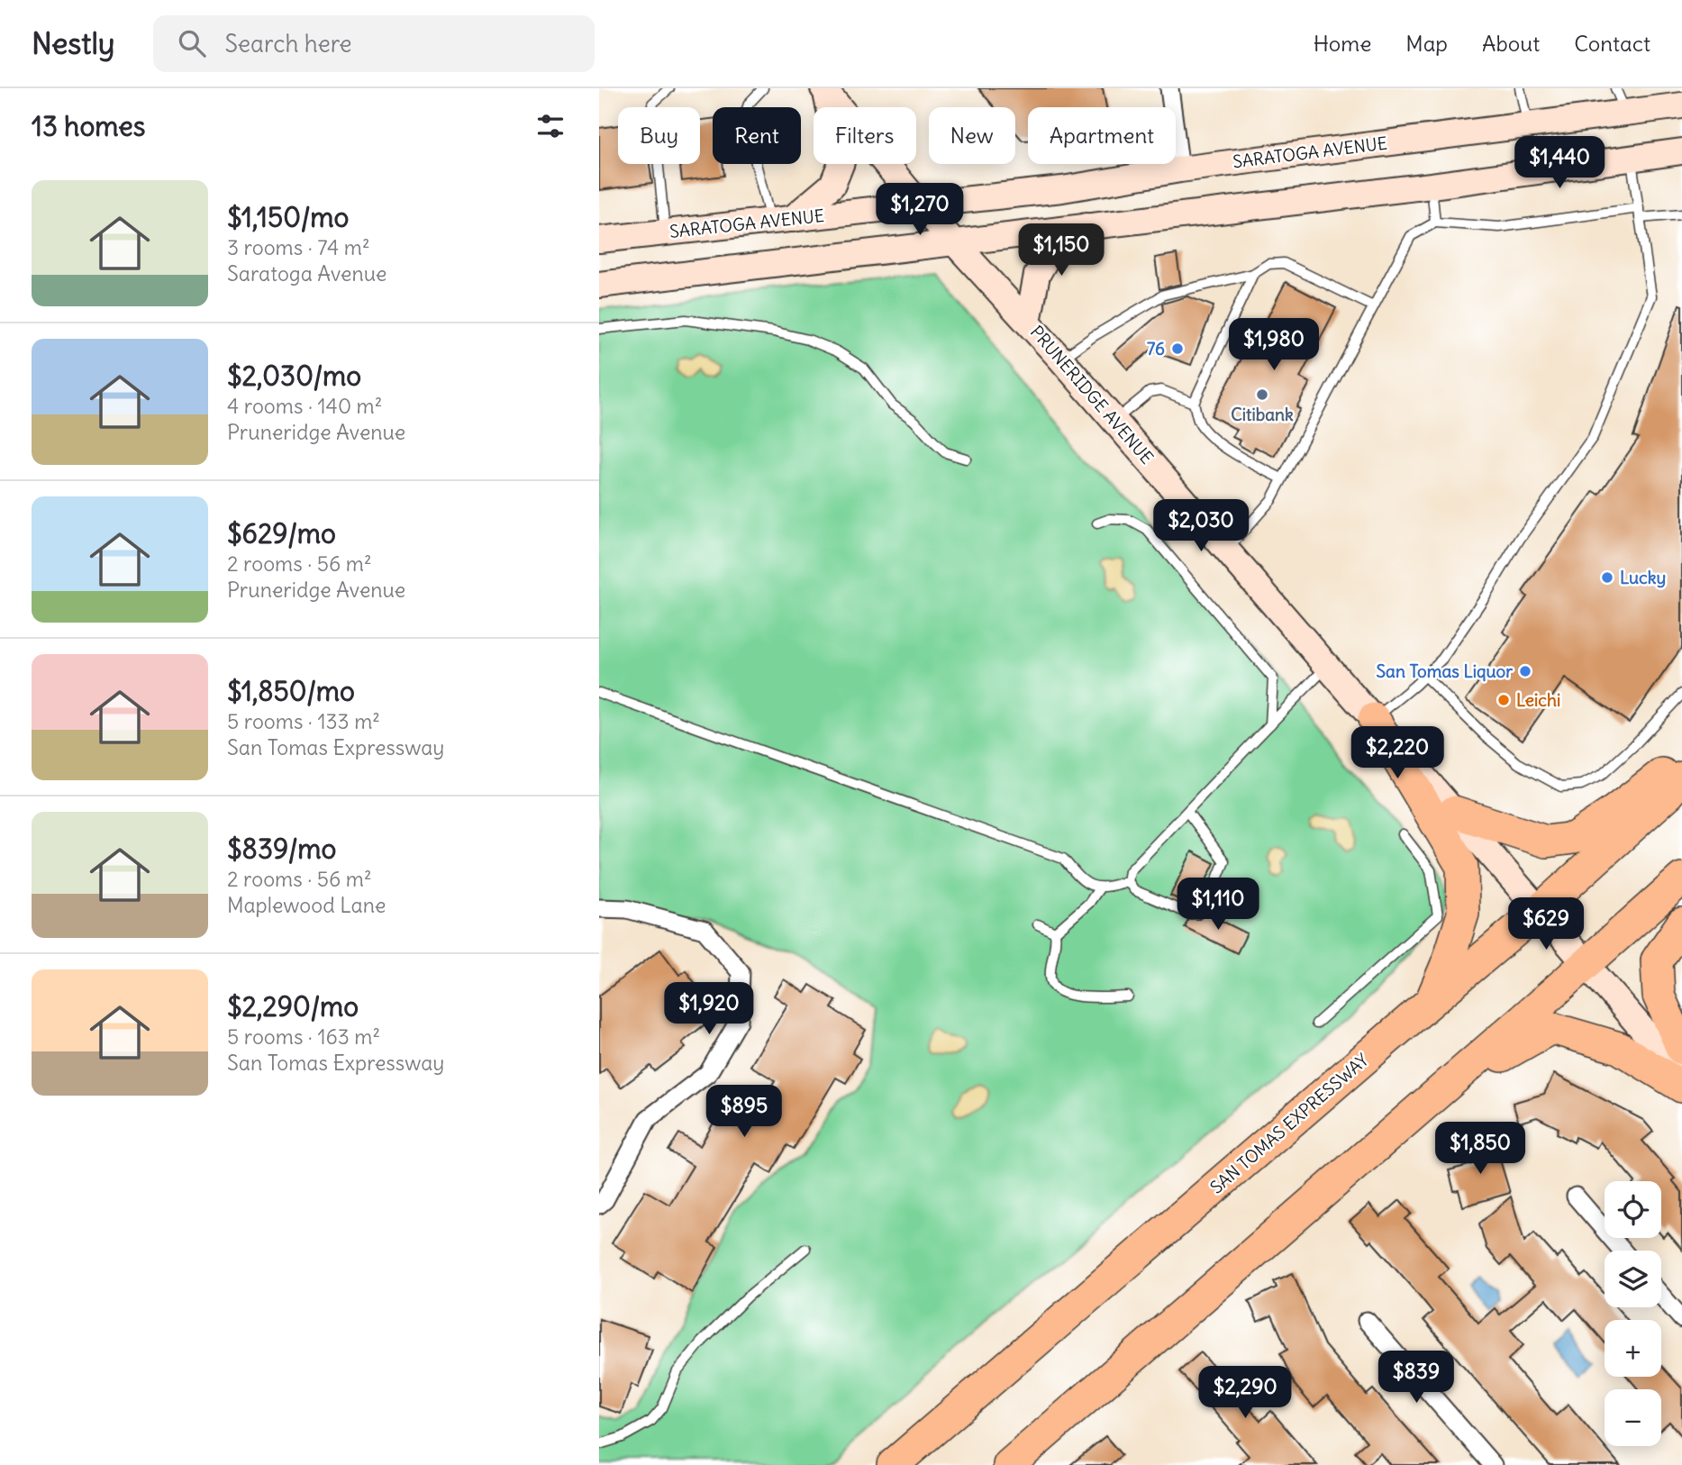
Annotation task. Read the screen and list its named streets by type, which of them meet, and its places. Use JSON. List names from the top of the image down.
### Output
{
  "streets": {
    "highway": ["SAN TOMAS EXPRESSWAY"],
    "main road": ["SARATOGA AVENUE", "PRUNERIDGE AVENUE"]
  },
  "crossings": [
    ["SARATOGA AVENUE", "PRUNERIDGE AVENUE"],
    ["PRUNERIDGE AVENUE", "SAN TOMAS EXPRESSWAY"]
  ],
  "places": [
    "76",
    "Citibank",
    "Lucky",
    "San Tomas Liquor",
    "Leichi"
  ],
  "page": {
    "header": "Nestly",
    "search": "Search here",
    "nav": [
      "Home",
      "Map",
      "About",
      "Contact"
    ],
    "heading": "13 homes",
    "chip": [
      "Buy",
      "Rent",
      "Filters",
      "New",
      "Apartment"
    ],
    "price": [
      "$1,440",
      "$1,270",
      "$1,150",
      "$1,980",
      "$2,030",
      "$2,220",
      "$1,110",
      "$629",
      "$1,920",
      "$895",
      "$1,850",
      "$839",
      "$2,290"
    ],
    "list": [
      {
        "name": "$1,150/mo",
        "note": "3 rooms · 74 m² · Saratoga Avenue"
      },
      {
        "name": "$2,030/mo",
        "note": "4 rooms · 140 m² · Pruneridge Avenue"
      },
      {
        "name": "$629/mo",
        "note": "2 rooms · 56 m² · Pruneridge Avenue"
      },
      {
        "name": "$1,850/mo",
        "note": "5 rooms · 133 m² · San Tomas Expressway"
      },
      {
        "name": "$839/mo",
        "note": "2 rooms · 56 m² · Maplewood Lane"
      },
      {
        "name": "$2,290/mo",
        "note": "5 rooms · 163 m² · San Tomas Expressway"
      }
    ],
    "map_buttons": ["+", "−"]
  }
}
